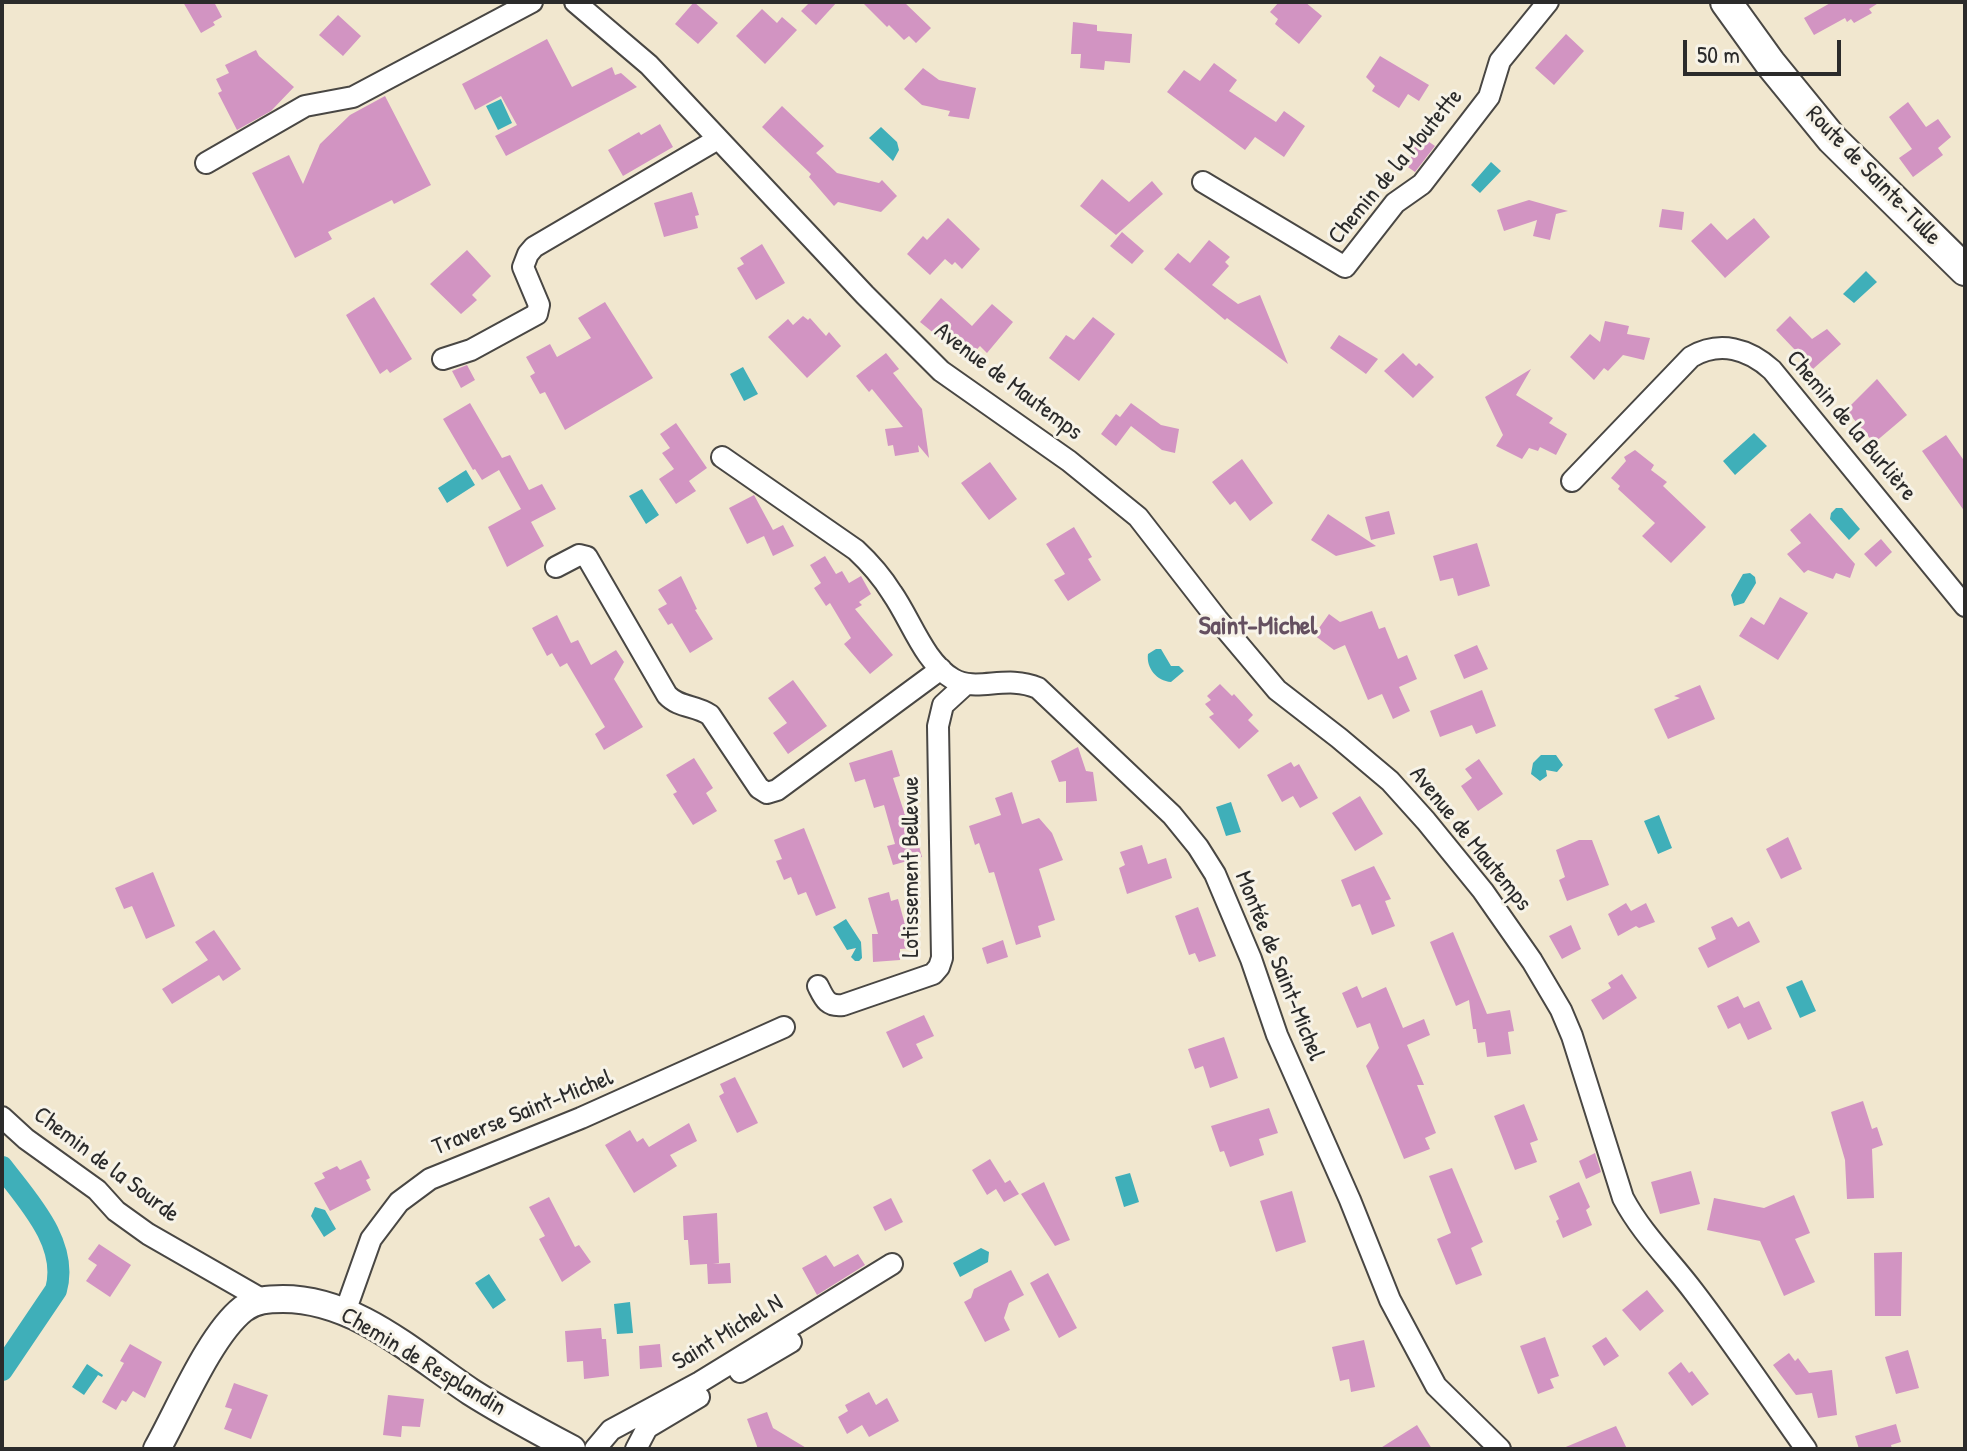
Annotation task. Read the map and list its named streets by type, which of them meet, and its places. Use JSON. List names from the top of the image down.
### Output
{
  "streets": {
    "main road": ["Route de Sainte-Tulle"],
    "street": [
      "Chemin de la Moutette",
      "Avenue de Mautemps",
      "Chemin de la Burlière",
      "Lotissement Bellevue",
      "Montée de Saint-Michel",
      "Traverse Saint-Michel",
      "Chemin de la Sourde",
      "Saint Michel N",
      "Chemin de Resplandin"
    ]
  },
  "crossings": [
    ["Lotissement Bellevue", "Montée de Saint-Michel"],
    ["Traverse Saint-Michel", "Chemin de Resplandin"],
    ["Chemin de la Sourde", "Chemin de Resplandin"]
  ],
  "districts": ["Saint-Michel"],
  "scale_bar": "50 m"
}
